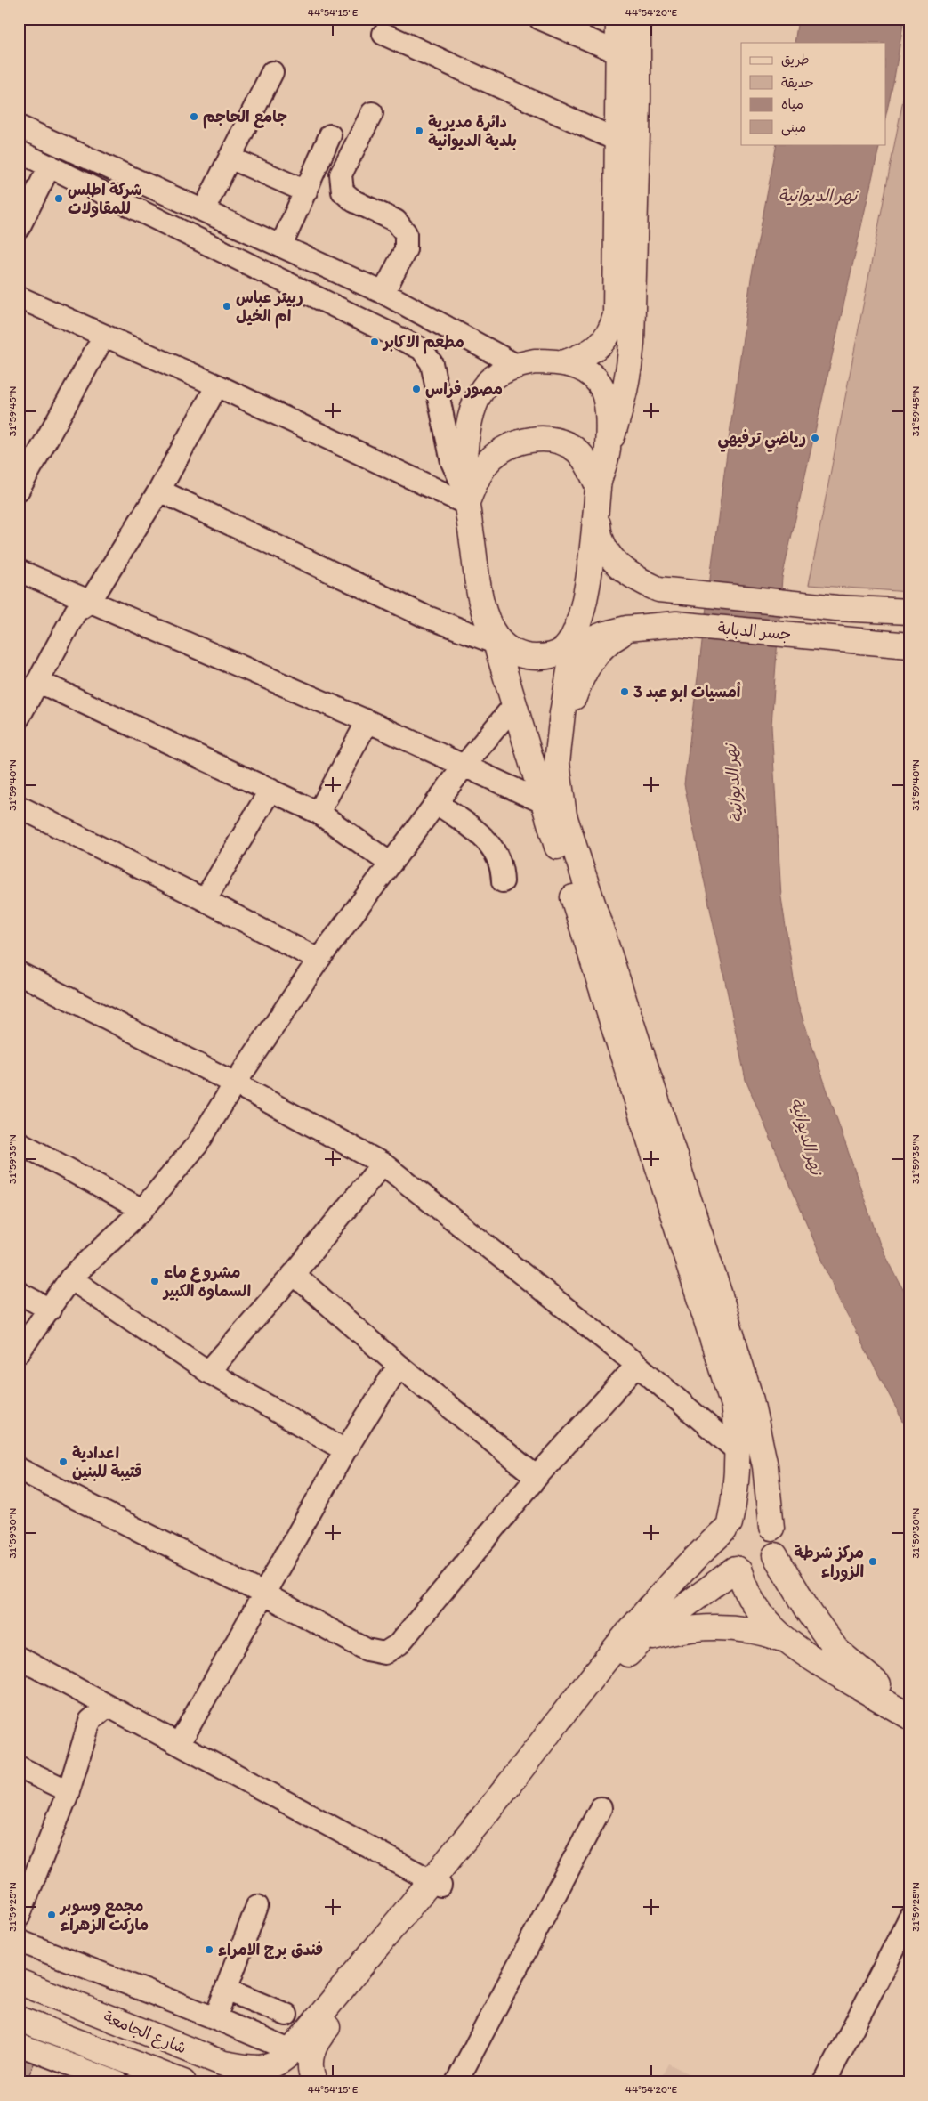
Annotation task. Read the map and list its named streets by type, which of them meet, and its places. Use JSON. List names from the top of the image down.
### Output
{
  "streets": {
    "main road": ["جسر الدبابة", "شارع الجامعة"]
  },
  "water": ["نهر الديوانية"],
  "places": [
    "جامع الحاجم",
    "دائرة مديرية بلدية الديوانية",
    "شركة اطلس للمقاولات",
    "ربيتر عباس ام الخيل",
    "مطعم الاكابر",
    "مصور فراس",
    "رياضي ترفيهي",
    "أمسيات ابو عبد 3",
    "مشروع ماء السماوه الكبير",
    "اعدادية قتيبة للبنين",
    "مركز شرطة الزوراء",
    "مجمع وسوبر ماركت الزهراء",
    "فندق برج الامراء"
  ],
  "legend": [
    "طريق",
    "حديقة",
    "مياه",
    "مبنى"
  ],
  "coordinates": [
    "44°54'15\"E",
    "44°54'20\"E",
    "31°59'45\"N",
    "31°59'40\"N",
    "31°59'35\"N",
    "31°59'30\"N",
    "31°59'25\"N"
  ]
}
